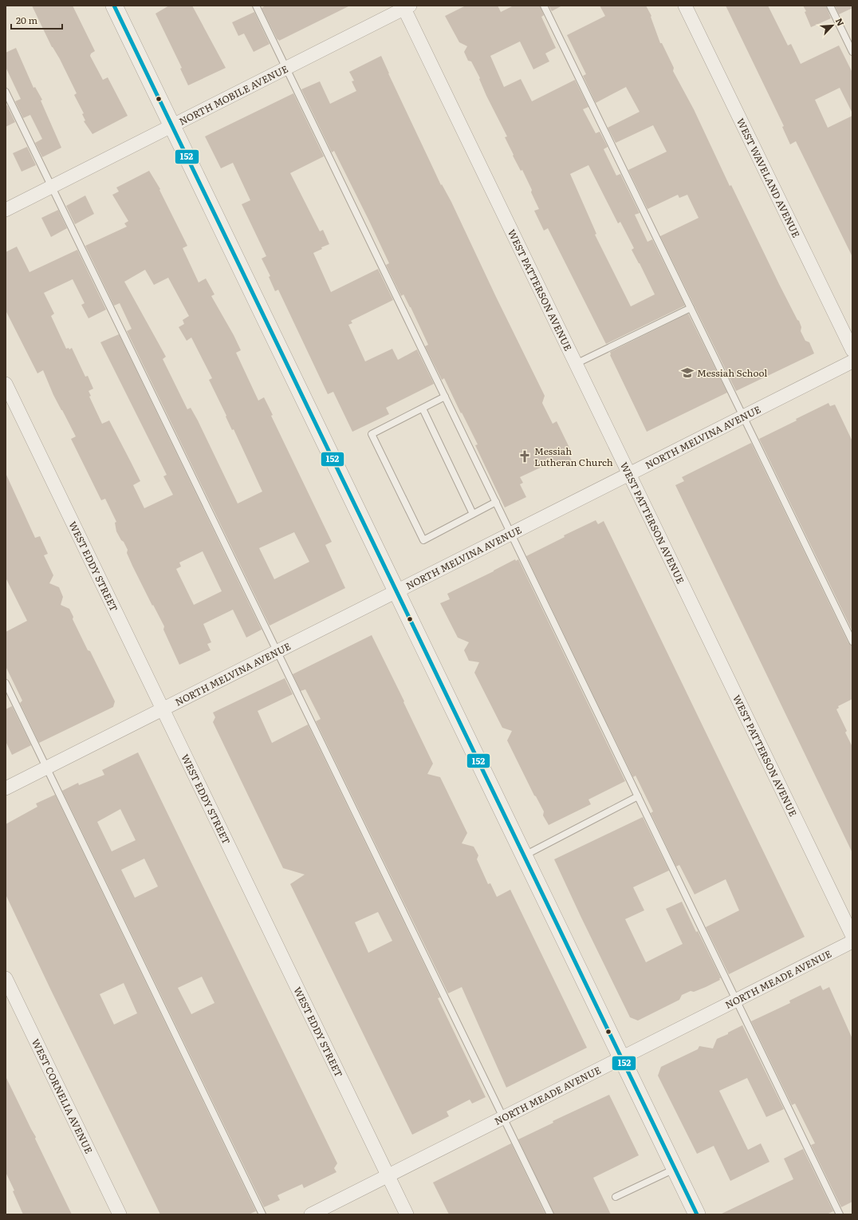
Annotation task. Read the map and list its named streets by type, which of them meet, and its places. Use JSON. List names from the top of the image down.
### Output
{
  "streets": {
    "street": [
      "NORTH MOBILE AVENUE",
      "WEST WAVELAND AVENUE",
      "WEST PATTERSON AVENUE",
      "NORTH MELVINA AVENUE",
      "WEST EDDY STREET",
      "NORTH MEADE AVENUE",
      "WEST CORNELIA AVENUE"
    ]
  },
  "crossings": [
    ["NORTH MOBILE AVENUE", "WEST PATTERSON AVENUE"],
    ["WEST PATTERSON AVENUE", "NORTH MELVINA AVENUE"],
    ["NORTH MELVINA AVENUE", "WEST EDDY STREET"],
    ["WEST EDDY STREET", "NORTH MEADE AVENUE"]
  ],
  "places": {
    "school or university": ["Messiah School"],
    "church": ["Messiah Lutheran Church"]
  },
  "lines": ["transit line 152"],
  "scale_bar": "20 m",
  "north": "top right"
}
